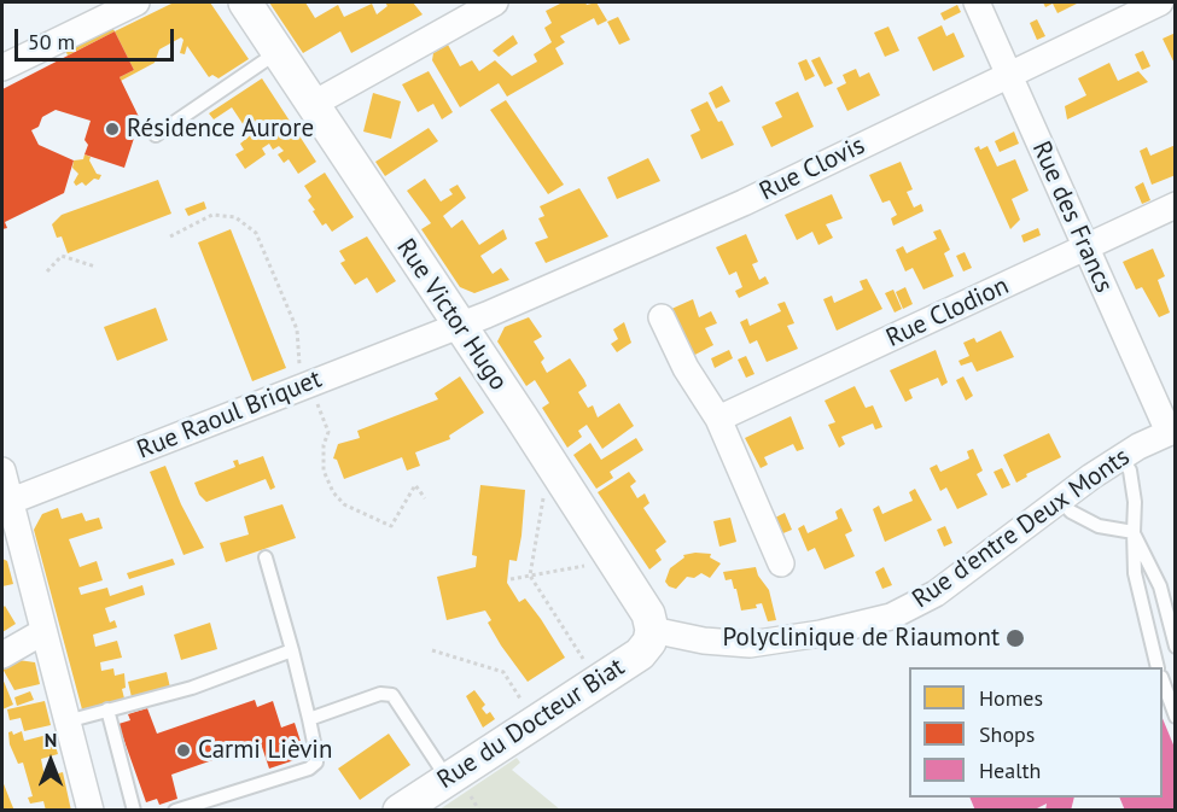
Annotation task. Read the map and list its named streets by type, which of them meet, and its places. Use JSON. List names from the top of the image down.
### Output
{
  "streets": {
    "street": [
      "Rue Clovis",
      "Rue des Francs",
      "Rue Clodion",
      "Rue Victor Hugo",
      "Rue Raoul Briquet",
      "Rue d'entre Deux Monts",
      "Rue du Docteur Biat"
    ]
  },
  "crossings": [
    ["Rue Clovis", "Rue des Francs"],
    ["Rue Clovis", "Rue Victor Hugo"],
    ["Rue Clovis", "Rue Raoul Briquet"],
    ["Rue des Francs", "Rue Clodion"],
    ["Rue des Francs", "Rue d'entre Deux Monts"],
    ["Rue Victor Hugo", "Rue Raoul Briquet"],
    ["Rue Victor Hugo", "Rue d'entre Deux Monts"],
    ["Rue Victor Hugo", "Rue du Docteur Biat"],
    ["Rue d'entre Deux Monts", "Rue du Docteur Biat"]
  ],
  "places": ["Résidence Aurore", "Polyclinique de Riaumont", "Carmi Lièvin"],
  "legend": ["Homes", "Shops", "Health"],
  "scale_bar": "50 m",
  "north": "top"
}
